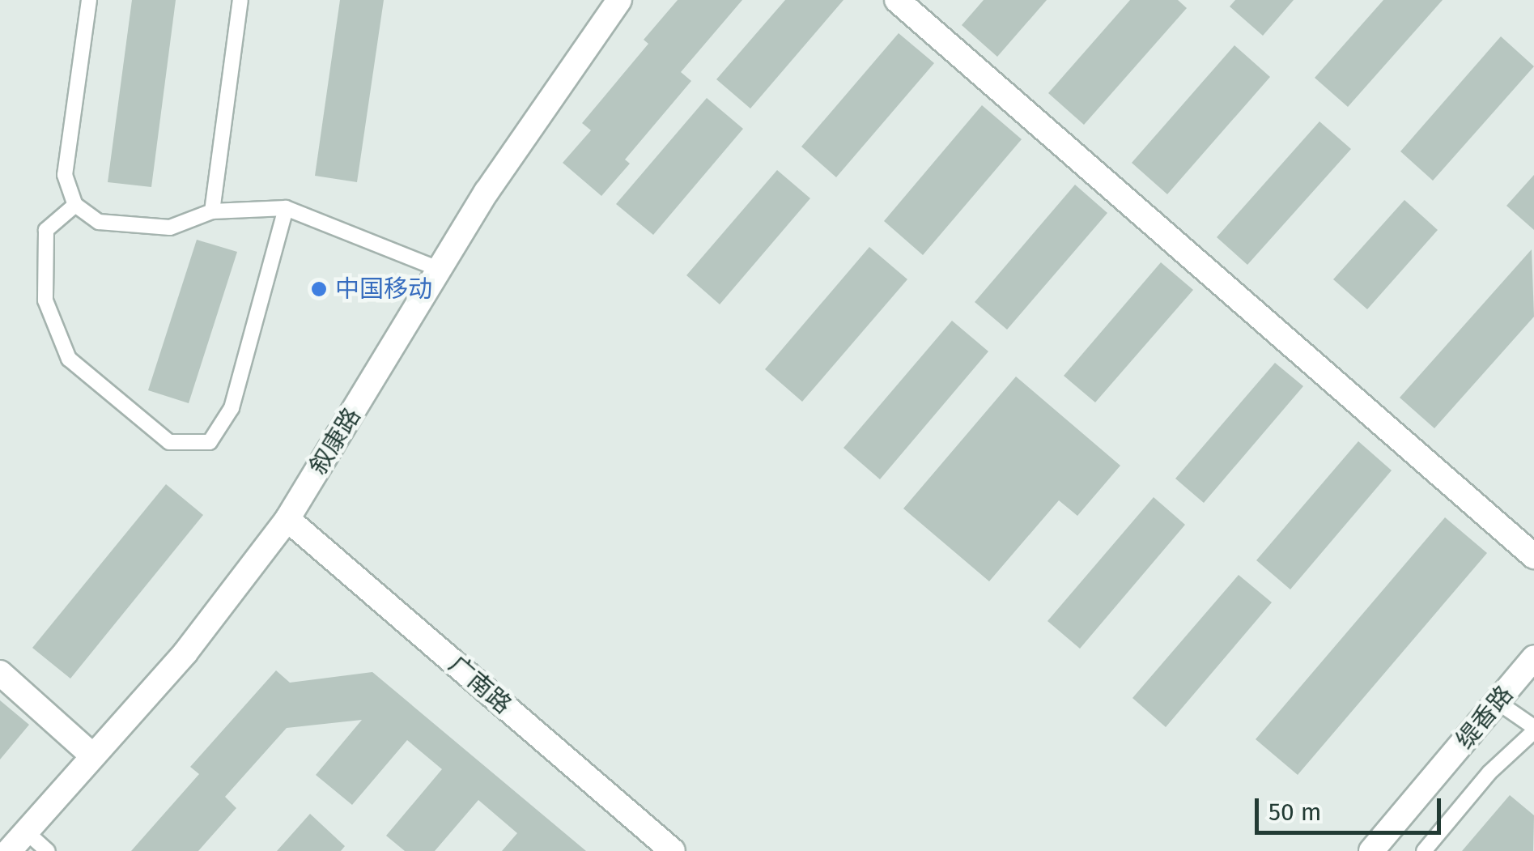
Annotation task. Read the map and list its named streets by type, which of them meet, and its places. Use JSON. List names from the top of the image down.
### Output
{
  "streets": {
    "street": ["叙康路", "广南路", "缇香路"]
  },
  "crossings": [
    ["叙康路", "广南路"]
  ],
  "places": ["中国移动"],
  "scale_bar": "50 m"
}
